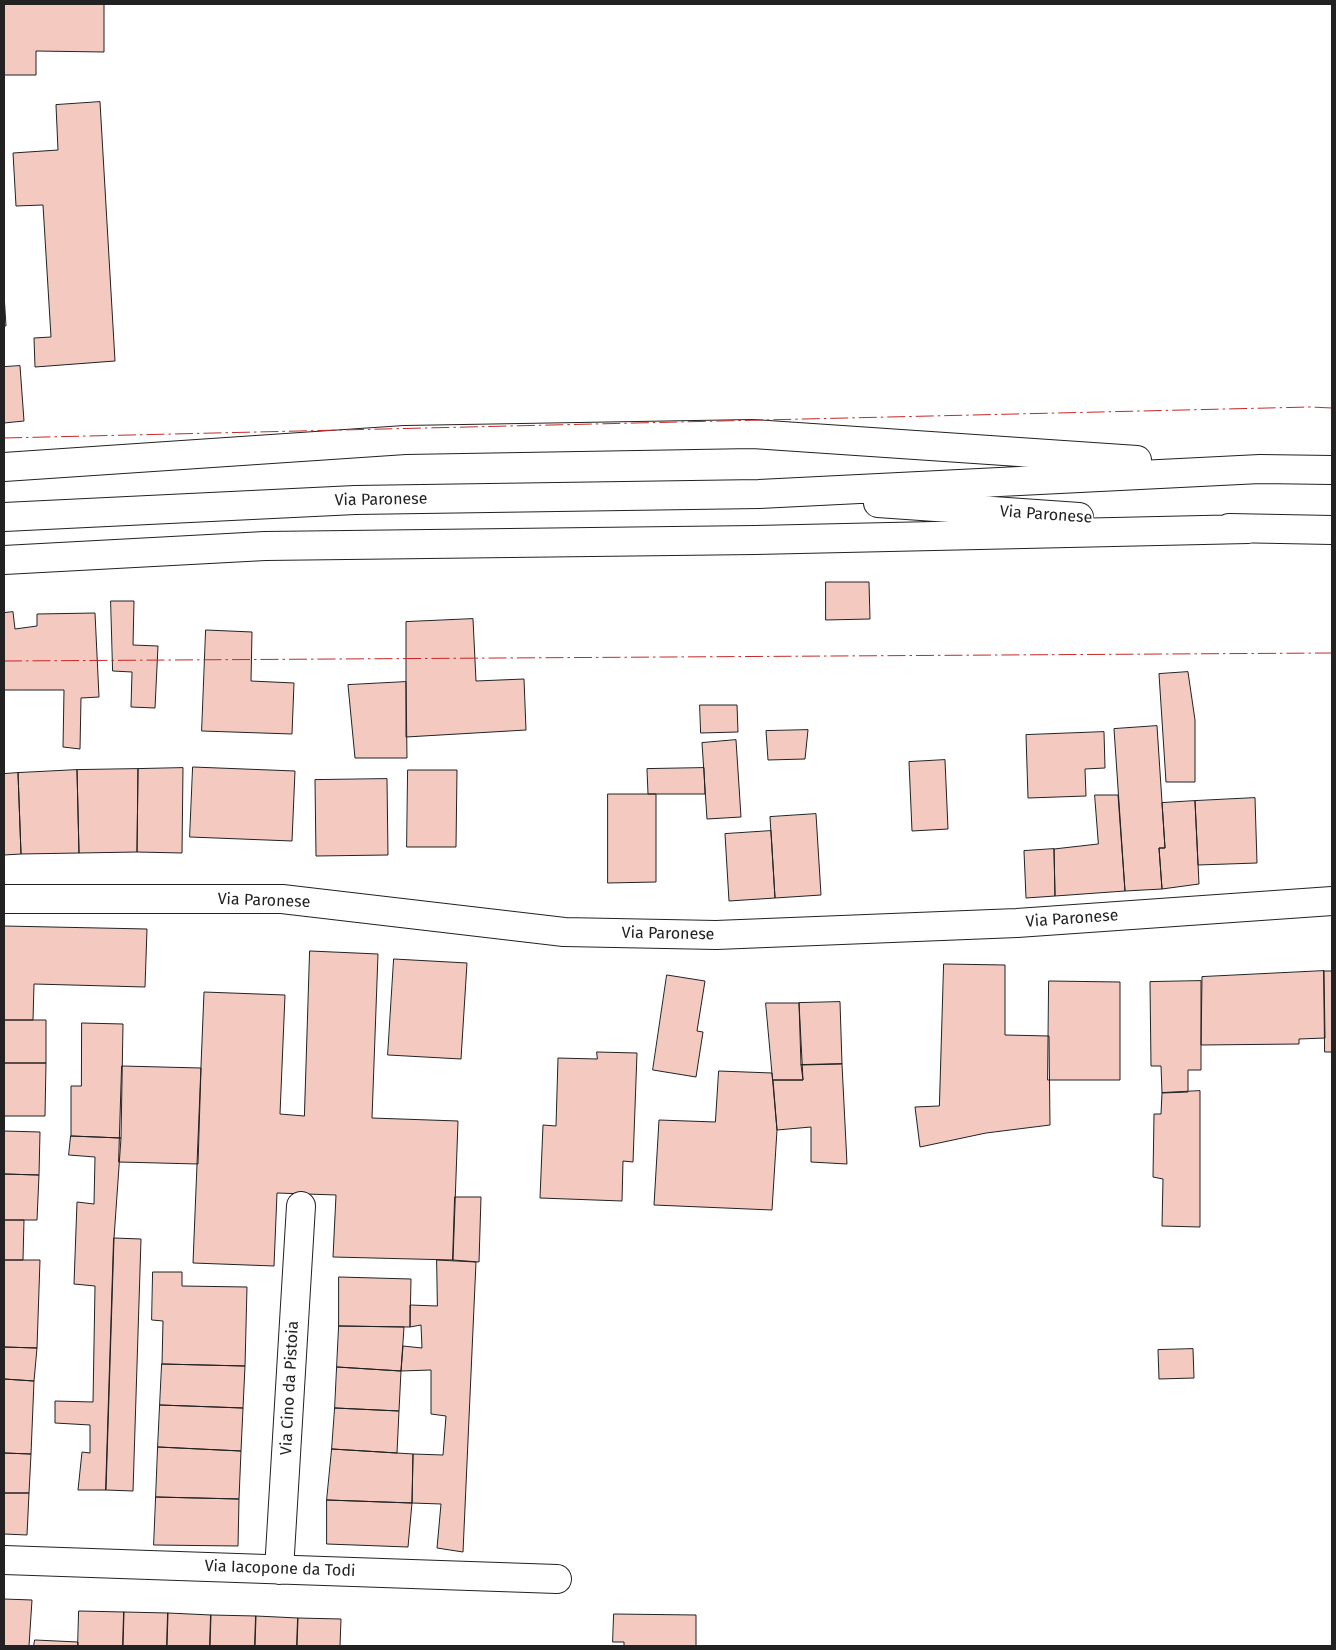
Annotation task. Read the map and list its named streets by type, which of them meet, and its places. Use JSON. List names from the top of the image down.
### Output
{
  "streets": {
    "main road": ["Via Paronese", "Via Cino da Pistoia", "Via Iacopone da Todi"]
  },
  "crossings": [
    ["Via Cino da Pistoia", "Via Iacopone da Todi"]
  ]
}
